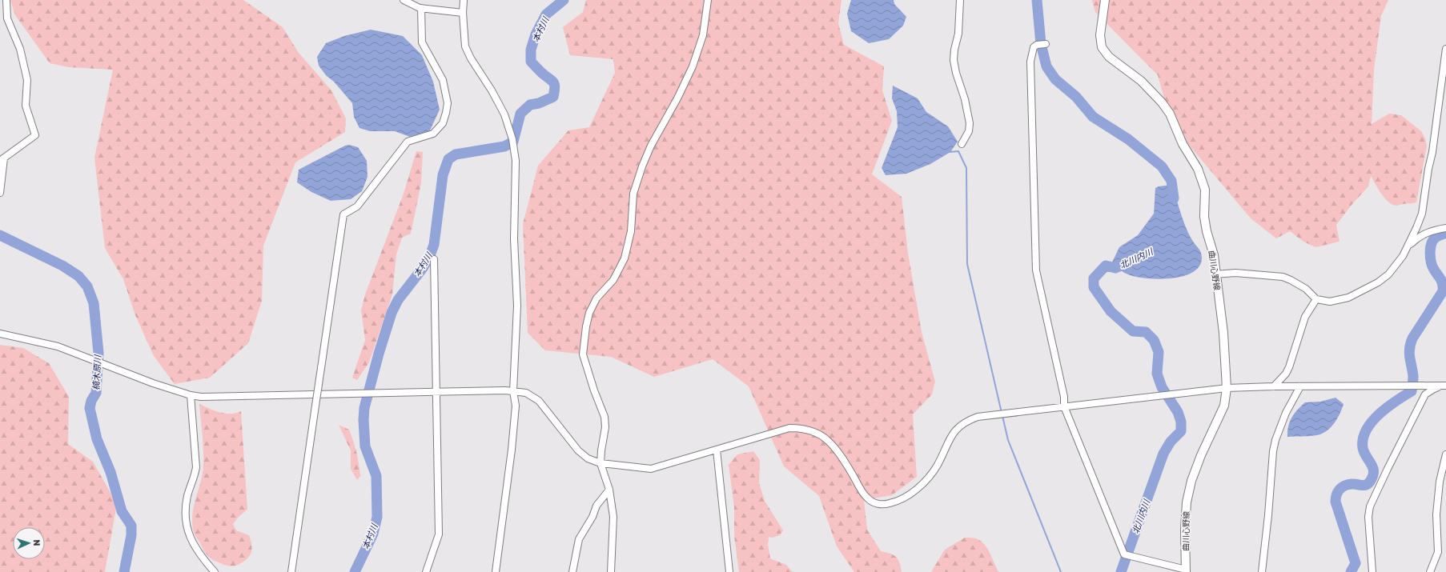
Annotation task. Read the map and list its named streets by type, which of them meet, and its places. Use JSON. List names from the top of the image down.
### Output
{
  "streets": {
    "main road": ["曲川心野線"]
  },
  "water": ["本村川", "北川内川", "楠木原川"],
  "north": "right"
}
